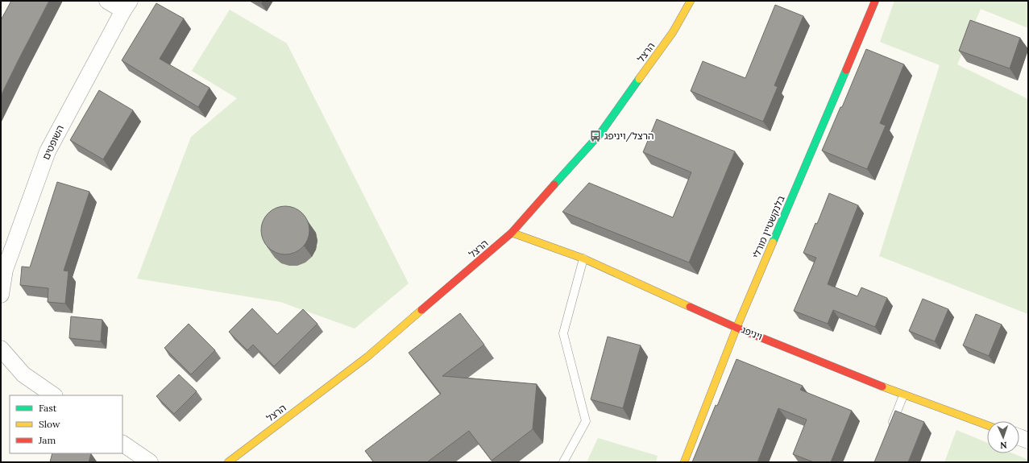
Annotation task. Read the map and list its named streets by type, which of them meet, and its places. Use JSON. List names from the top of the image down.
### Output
{
  "streets": {
    "street": [
      "הרצל",
      "השופטים",
      "בלנקשטיין מורלי",
      "ויניפג"
    ]
  },
  "crossings": [
    ["הרצל", "ויניפג"],
    ["בלנקשטיין מורלי", "ויניפג"]
  ],
  "places": {
    "bus stop": ["הרצל/ויניפג"]
  },
  "legend": ["Fast", "Slow", "Jam"],
  "north": "bottom"
}
